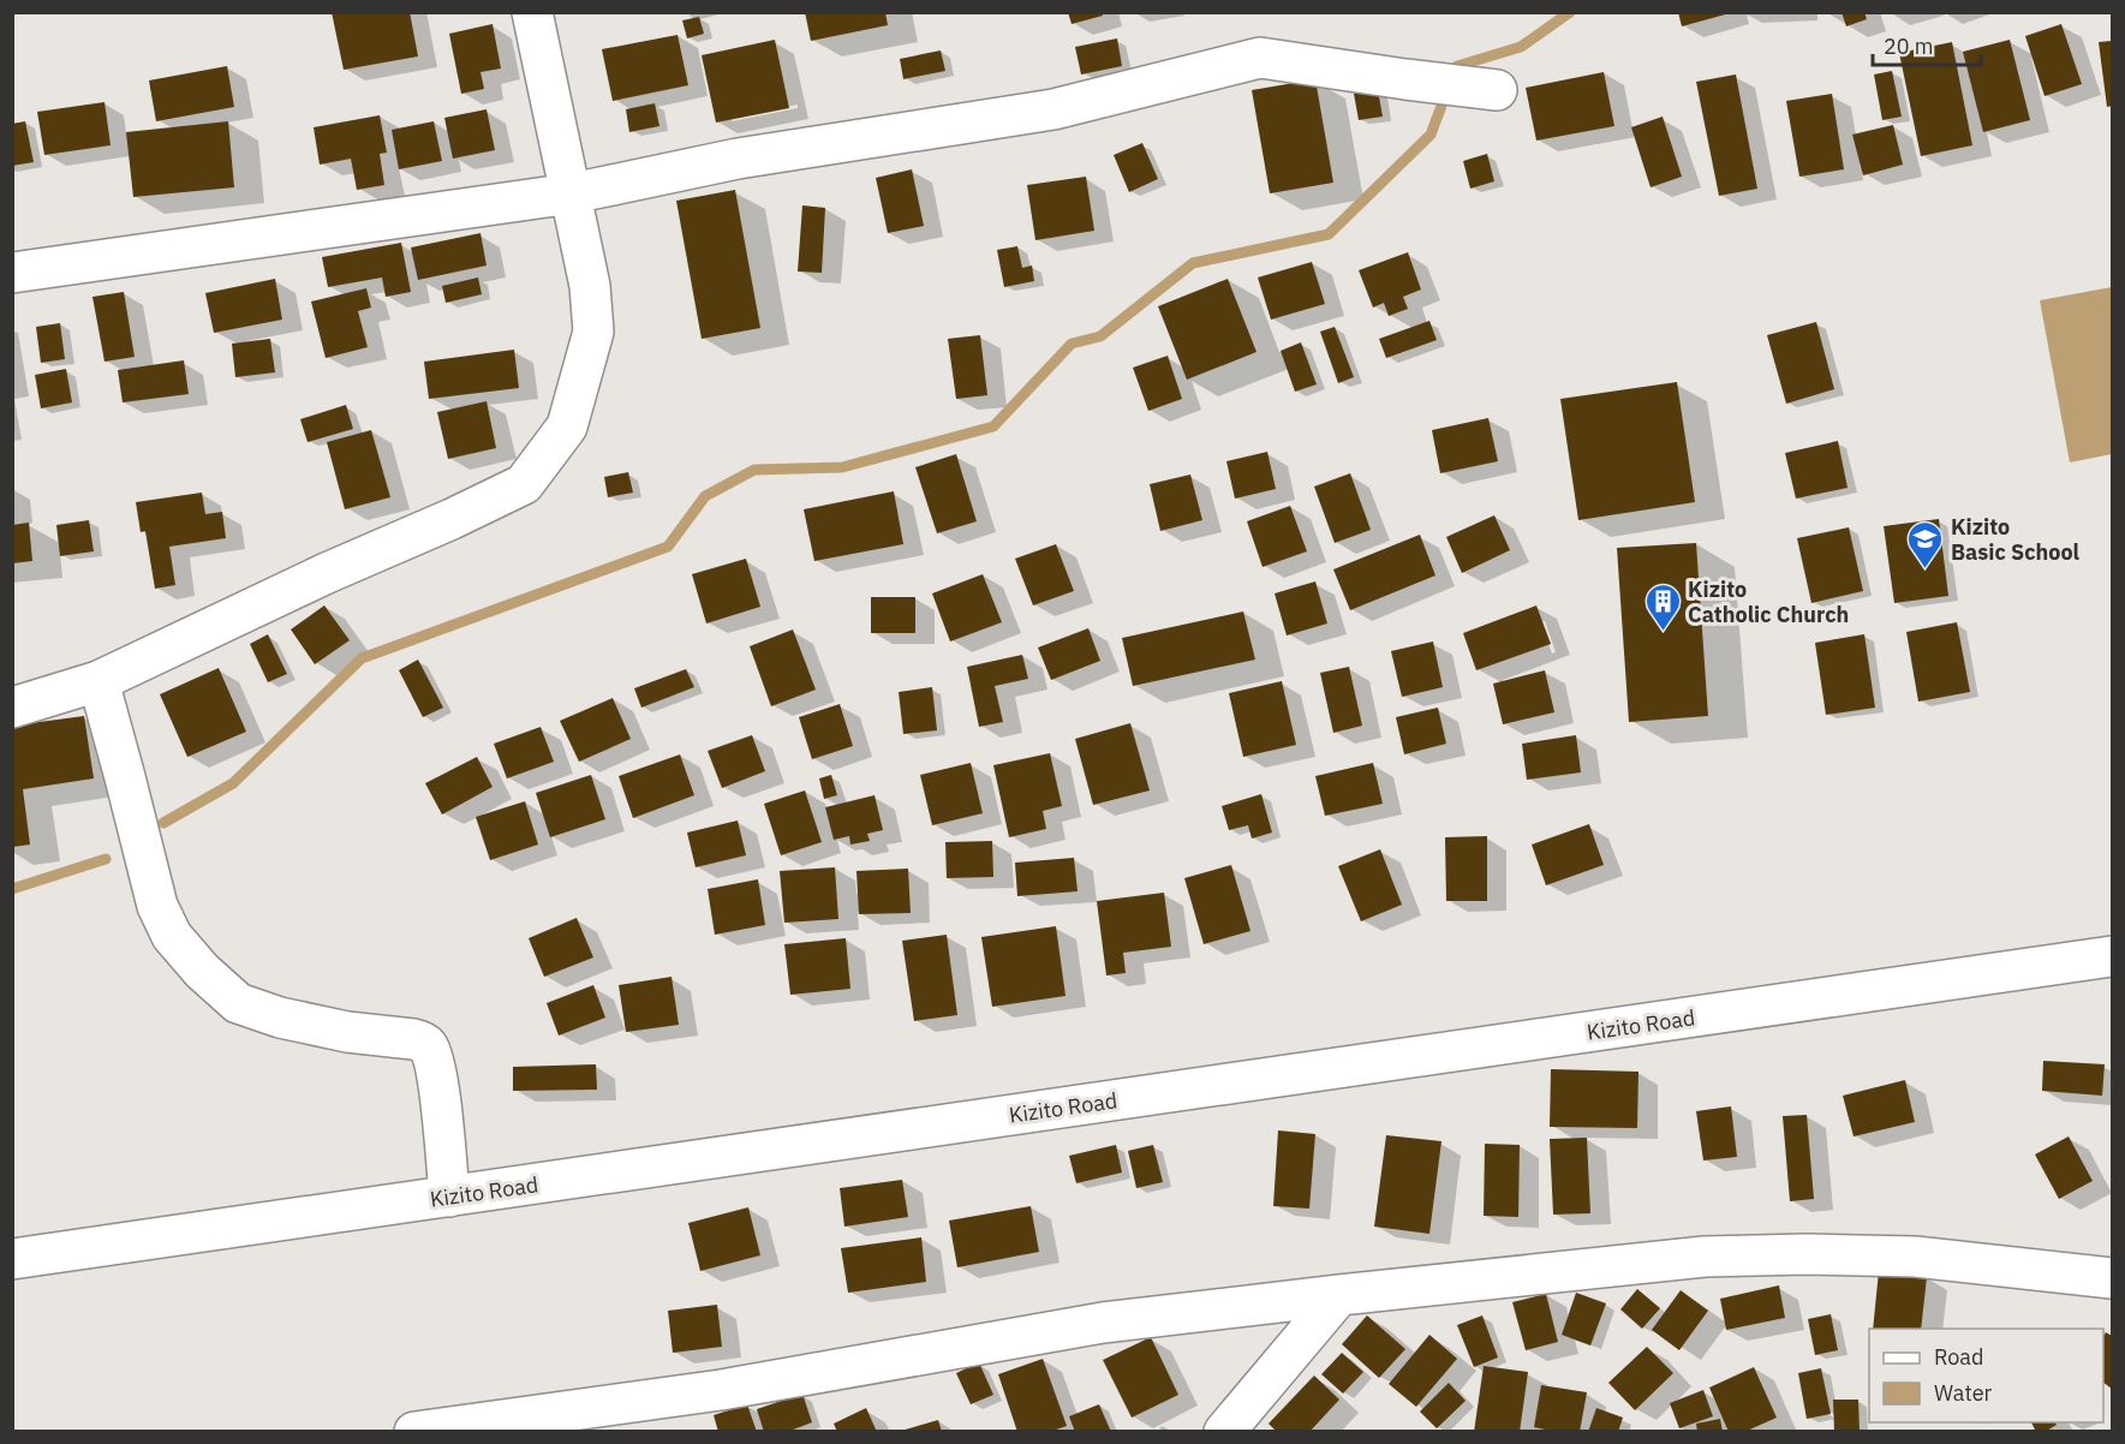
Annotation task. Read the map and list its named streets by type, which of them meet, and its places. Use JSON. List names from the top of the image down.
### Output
{
  "streets": {
    "street": ["Kizito Road"]
  },
  "places": {
    "school or university": ["Kizito Basic School"],
    "building": ["Kizito Catholic Church"]
  },
  "legend": ["Road", "Water"],
  "scale_bar": "20 m"
}
